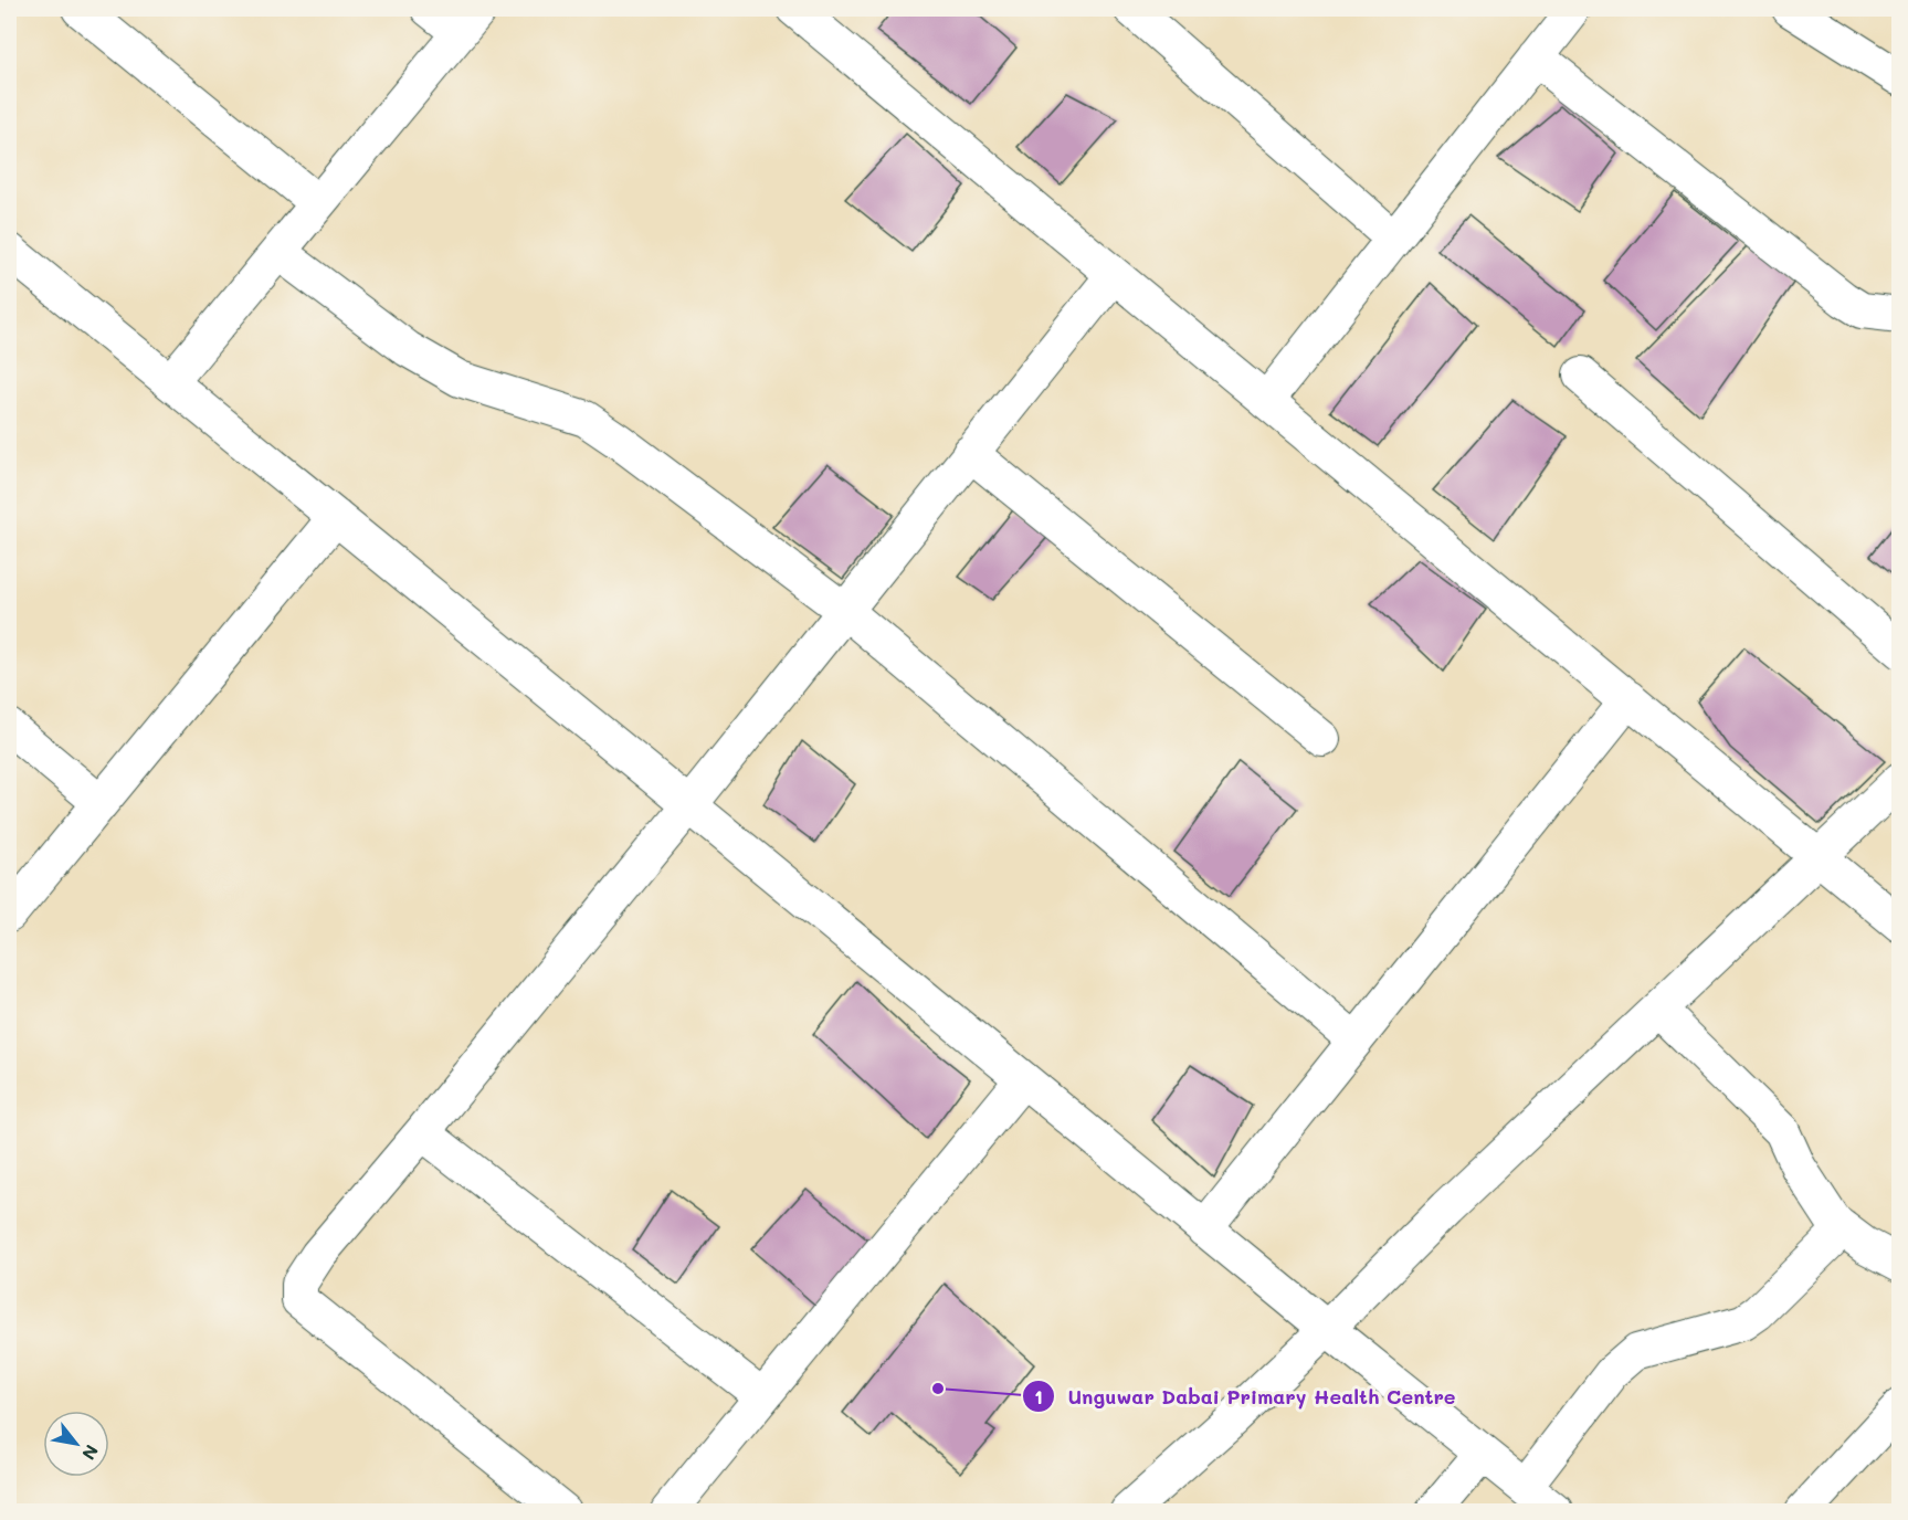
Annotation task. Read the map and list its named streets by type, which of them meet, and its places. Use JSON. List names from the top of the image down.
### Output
{
  "places": ["Unguwar Dabai Primary Health Centre"],
  "north": "bottom right"
}
